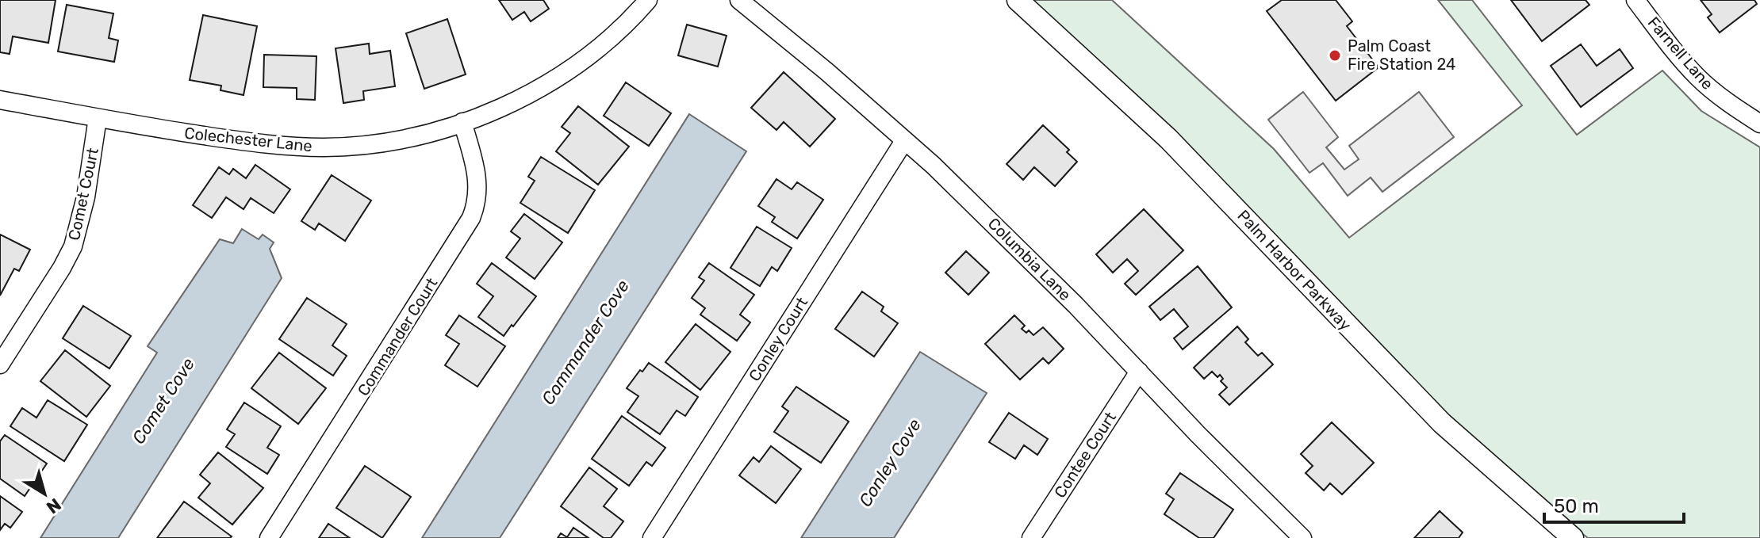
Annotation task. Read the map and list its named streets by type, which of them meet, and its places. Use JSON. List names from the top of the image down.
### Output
{
  "streets": {
    "street": [
      "Farnell Lane",
      "Colechester Lane",
      "Comet Court",
      "Columbia Lane",
      "Palm Harbor Parkway",
      "Commander Court",
      "Conley Court",
      "Contee Court"
    ]
  },
  "crossings": [
    ["Colechester Lane", "Comet Court"],
    ["Colechester Lane", "Commander Court"],
    ["Columbia Lane", "Conley Court"],
    ["Columbia Lane", "Contee Court"]
  ],
  "water": ["Commander Cove", "Comet Cove", "Conley Cove"],
  "places": ["Palm Coast Fire Station 24"],
  "scale_bar": "50 m",
  "north": "bottom right"
}
